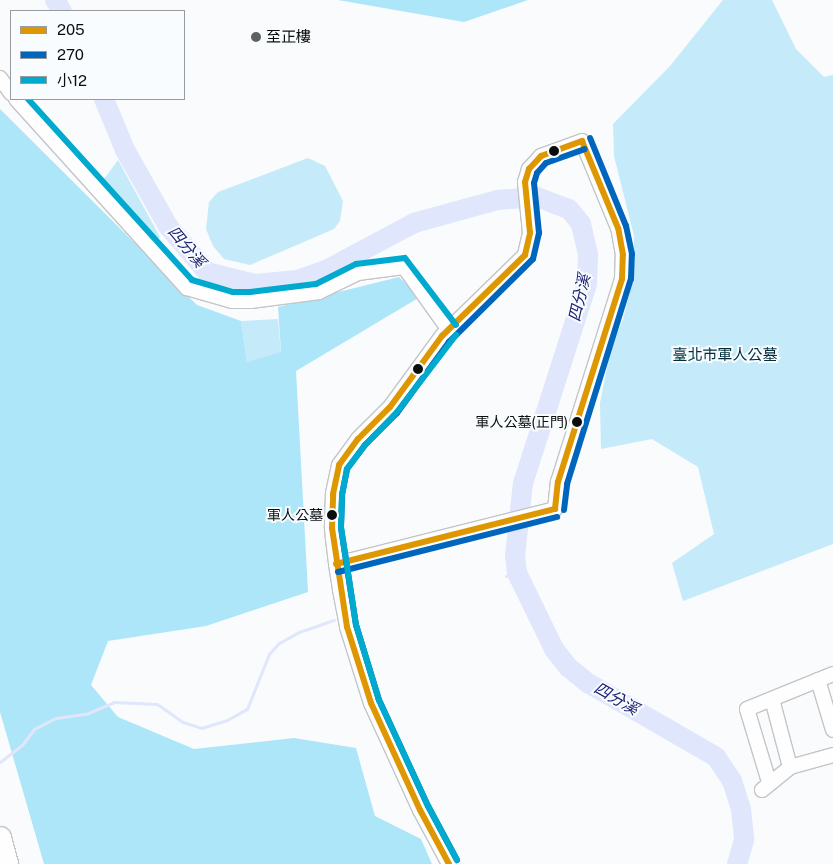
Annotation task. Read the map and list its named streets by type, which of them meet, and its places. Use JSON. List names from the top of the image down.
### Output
{
  "water": ["四分溪"],
  "parks": ["臺北市軍人公墓"],
  "places": ["至正樓", "軍人公墓(正門)", "軍人公墓"],
  "lines": ["transit line 小12", "transit line 270", "transit line 205"],
  "legend": ["205", "270", "小12"]
}
